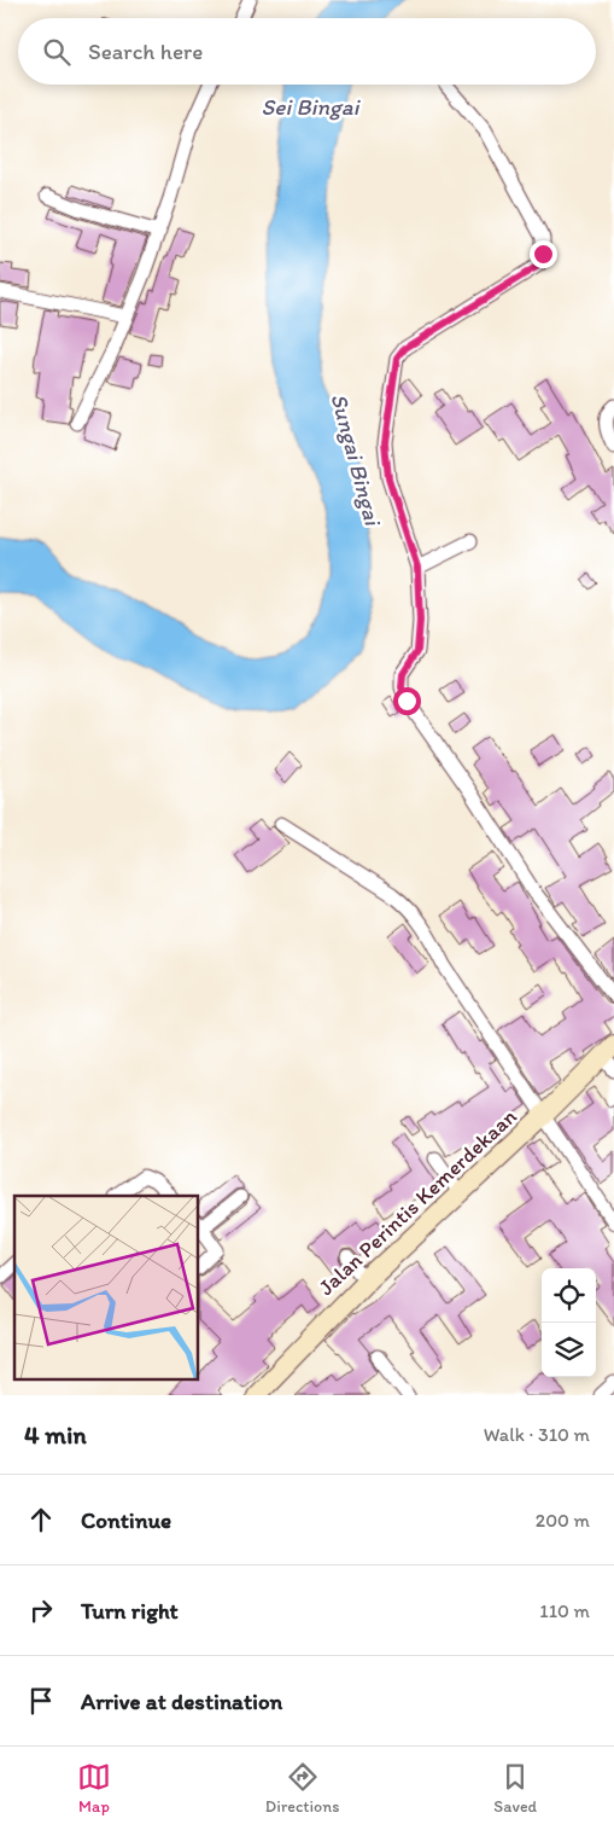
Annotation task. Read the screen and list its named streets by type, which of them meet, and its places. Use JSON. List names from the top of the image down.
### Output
{
  "streets": {
    "street": ["Jalan Perintis Kemerdekaan"]
  },
  "water": ["Sei Bingai", "Sungai Bingai"],
  "page": {
    "search": "Search here",
    "heading": ["4 min", "Walk · 310 m"],
    "list": [
      ["Continue", "200 m"],
      ["Turn right", "110 m"],
      "Arrive at destination"
    ],
    "nav": ["Map", "Directions", "Saved"]
  }
}
